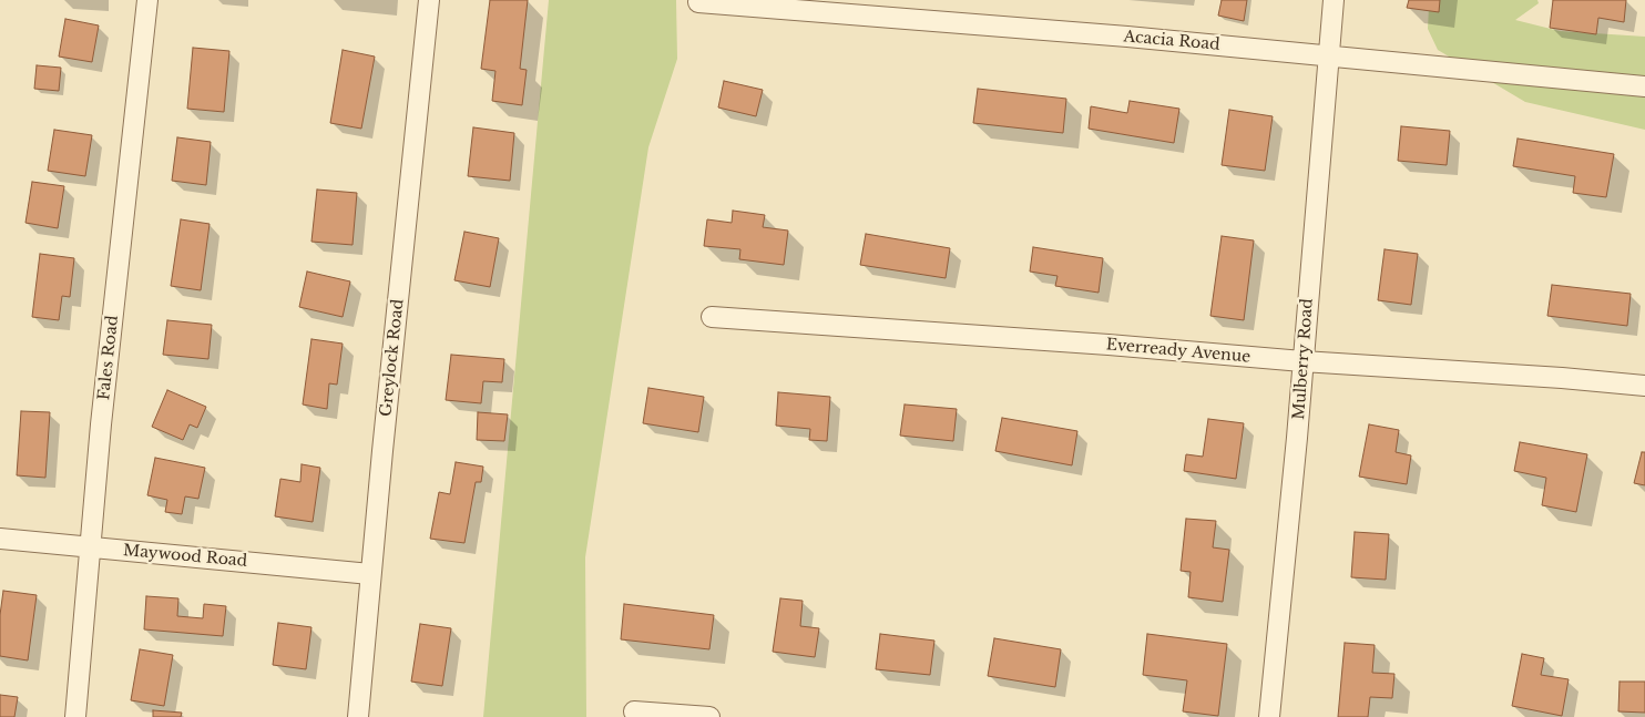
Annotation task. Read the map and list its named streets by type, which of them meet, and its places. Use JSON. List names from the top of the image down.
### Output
{
  "streets": {
    "street": [
      "Acacia Road",
      "Everready Avenue",
      "Fales Road",
      "Greylock Road",
      "Mulberry Road",
      "Maywood Road"
    ]
  },
  "crossings": [
    ["Acacia Road", "Mulberry Road"],
    ["Everready Avenue", "Mulberry Road"],
    ["Fales Road", "Maywood Road"],
    ["Greylock Road", "Maywood Road"]
  ]
}
